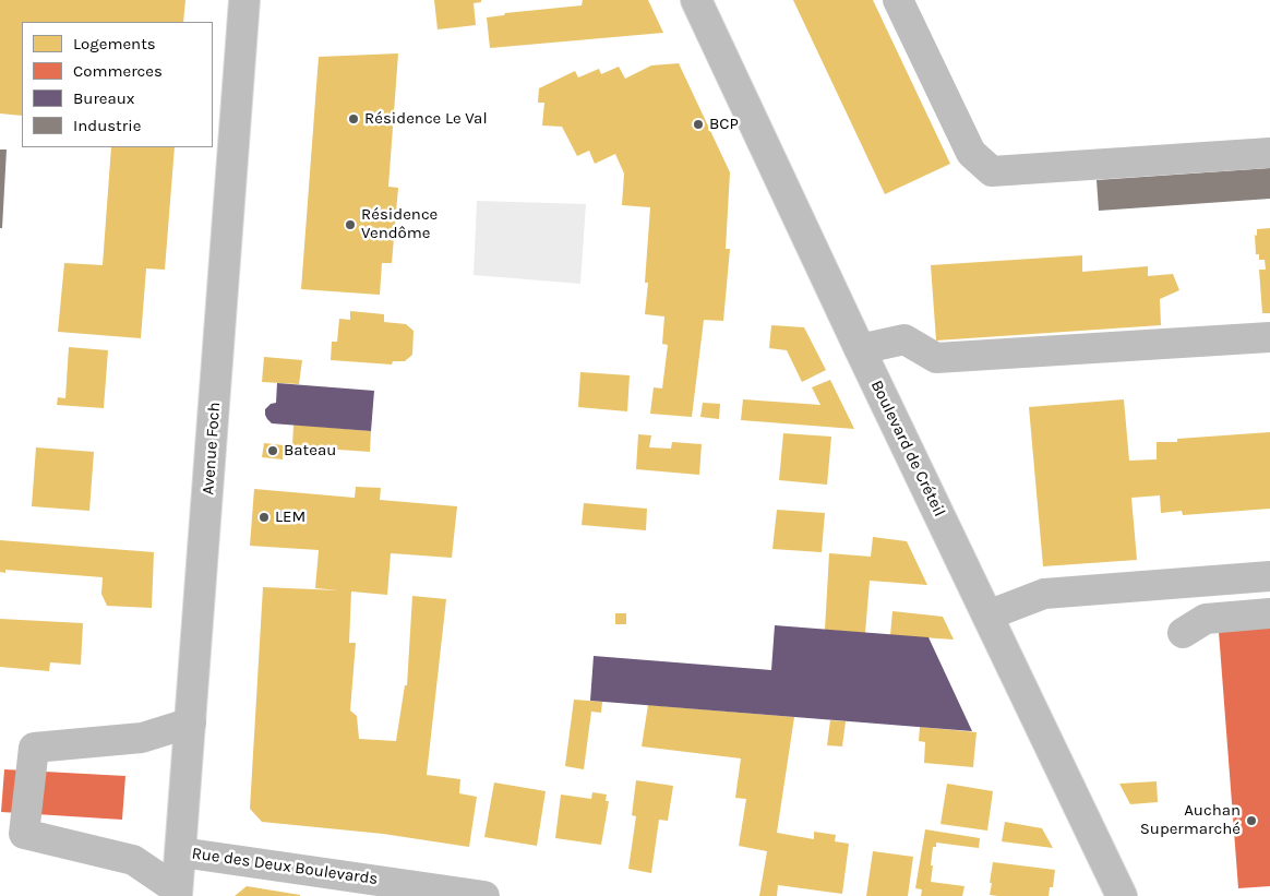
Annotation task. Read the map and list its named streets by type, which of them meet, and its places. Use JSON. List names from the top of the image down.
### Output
{
  "streets": {
    "main road": ["Avenue Foch", "Boulevard de Créteil", "Rue des Deux Boulevards"]
  },
  "crossings": [
    ["Avenue Foch", "Rue des Deux Boulevards"]
  ],
  "places": [
    "Résidence Le Val",
    "BCP",
    "Résidence Vendôme",
    "Bateau",
    "LEM",
    "Auchan Supermarché"
  ],
  "legend": [
    "Logements",
    "Commerces",
    "Bureaux",
    "Industrie"
  ]
}
